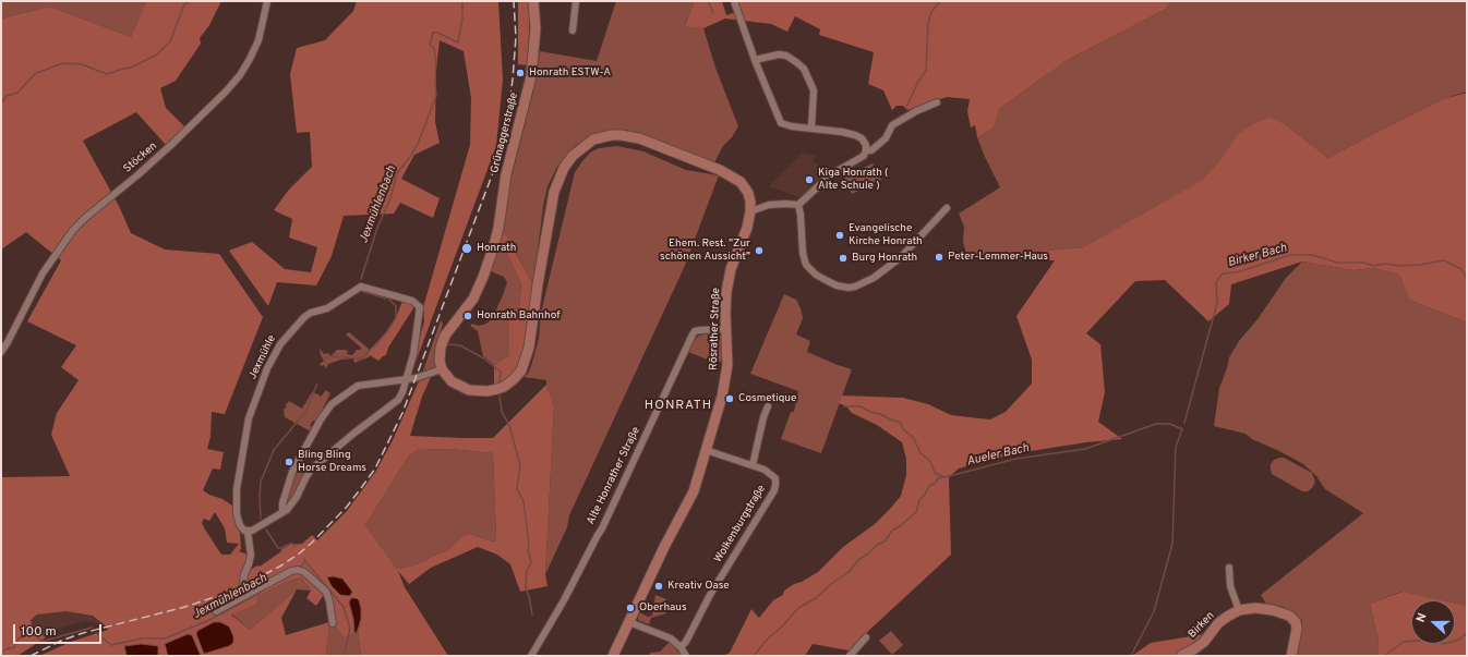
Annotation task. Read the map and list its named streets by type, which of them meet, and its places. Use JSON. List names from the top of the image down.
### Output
{
  "streets": {
    "street": [
      "Grünaggerstraße",
      "Stöcken",
      "Rösrather Straße",
      "Jexmühle",
      "Alte Honrather Straße",
      "Wolkenburgstraße",
      "Birken"
    ]
  },
  "crossings": [
    ["Grünaggerstraße", "Rösrather Straße"],
    ["Rösrather Straße", "Alte Honrather Straße"],
    ["Rösrather Straße", "Wolkenburgstraße"]
  ],
  "districts": ["HONRATH"],
  "water": ["Jexmühlenbach", "Birker Bach", "Aueler Bach"],
  "places": [
    "Honrath ESTW-A",
    "Kiga Honrath ( Alte Schule )",
    "Evangelische Kirche Honrath",
    "Honrath",
    "Ehem. Rest. \"Zur schönen Aussicht\"",
    "Peter-Lemmer-Haus",
    "Burg Honrath",
    "Honrath Bahnhof",
    "Cosmetique",
    "Bling Bling Horse Dreams",
    "Kreativ Oase",
    "Oberhaus"
  ],
  "scale_bar": "100 m",
  "north": "left"
}
